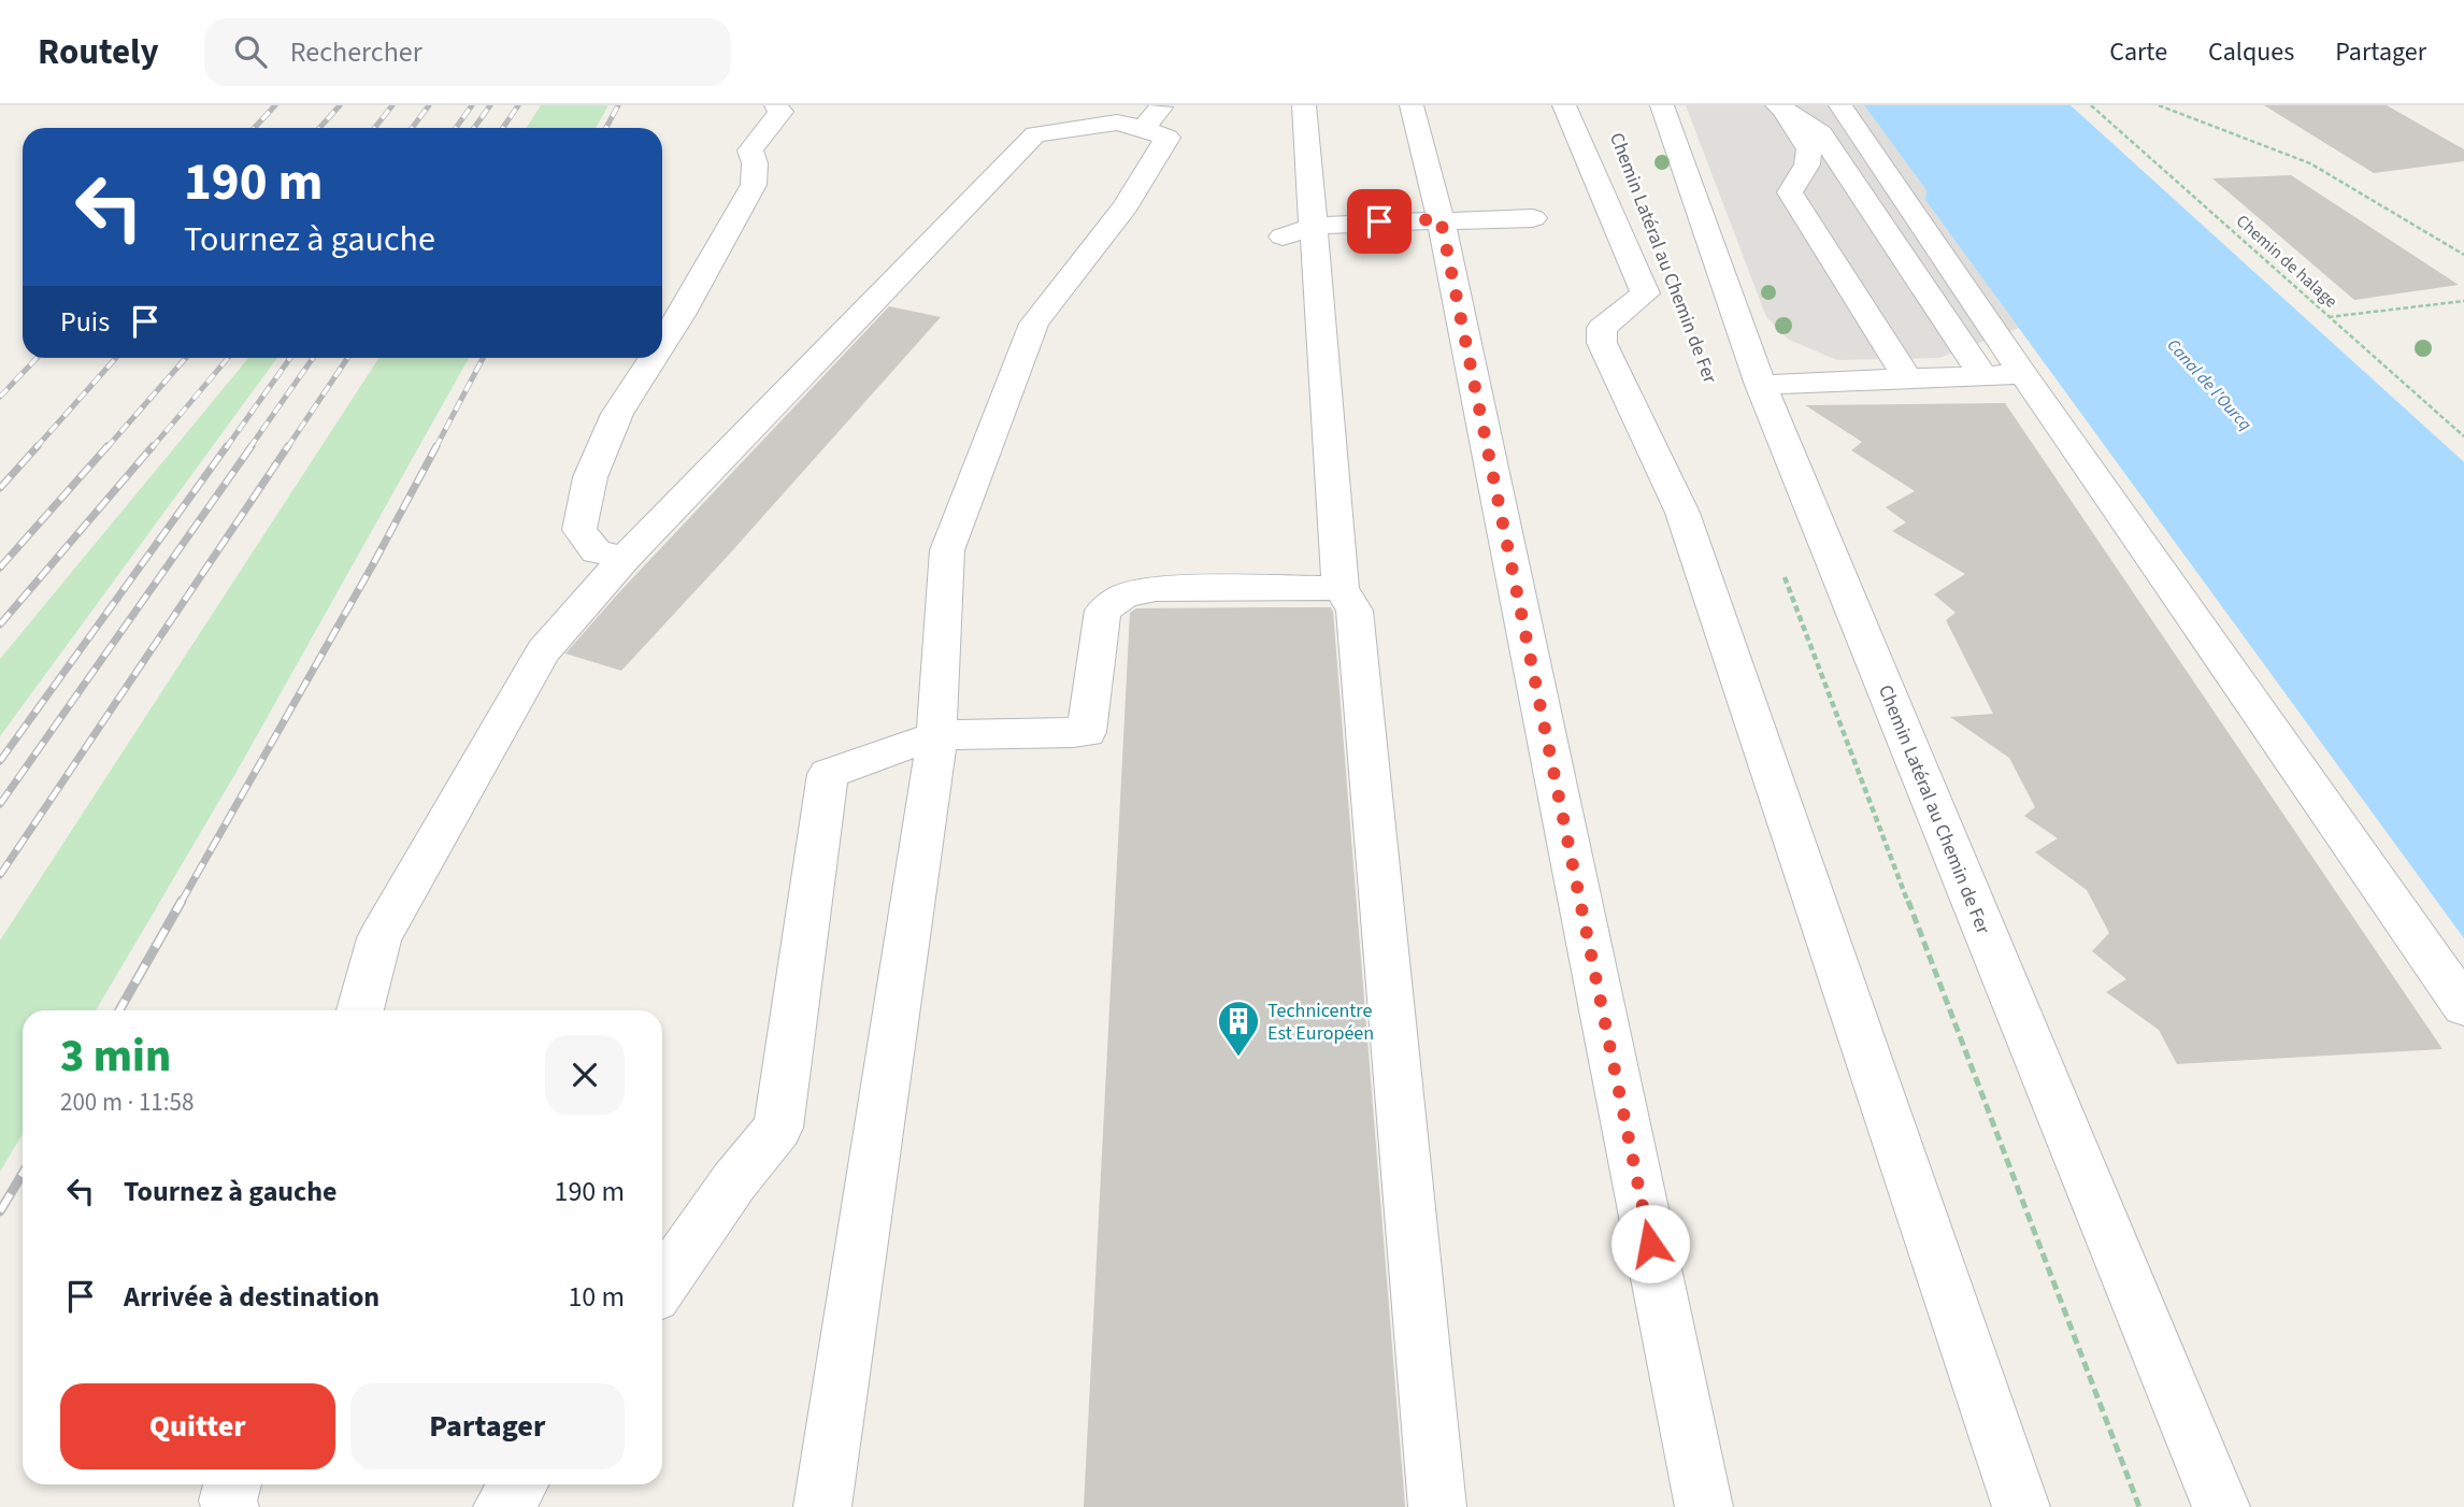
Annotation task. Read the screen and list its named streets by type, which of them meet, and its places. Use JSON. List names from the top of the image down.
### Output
{
  "streets": {
    "street": ["Chemin Latéral au Chemin de Fer"],
    "path": ["Chemin de halage"]
  },
  "water": ["Canal de l'Ourcq"],
  "places": {
    "building": ["Technicentre Est Européen"]
  },
  "page": {
    "header": "Routely",
    "search": "Rechercher",
    "nav": ["Carte", "Calques", "Partager"],
    "turn": ["190 m", "Tournez à gauche"],
    "then": "Puis",
    "heading": ["3 min", "200 m · 11:58"],
    "list": [
      {
        "name": "Tournez à gauche",
        "value": "190 m"
      },
      {
        "name": "Arrivée à destination",
        "value": "10 m"
      }
    ],
    "buttons": ["Quitter", "Partager"]
  }
}
